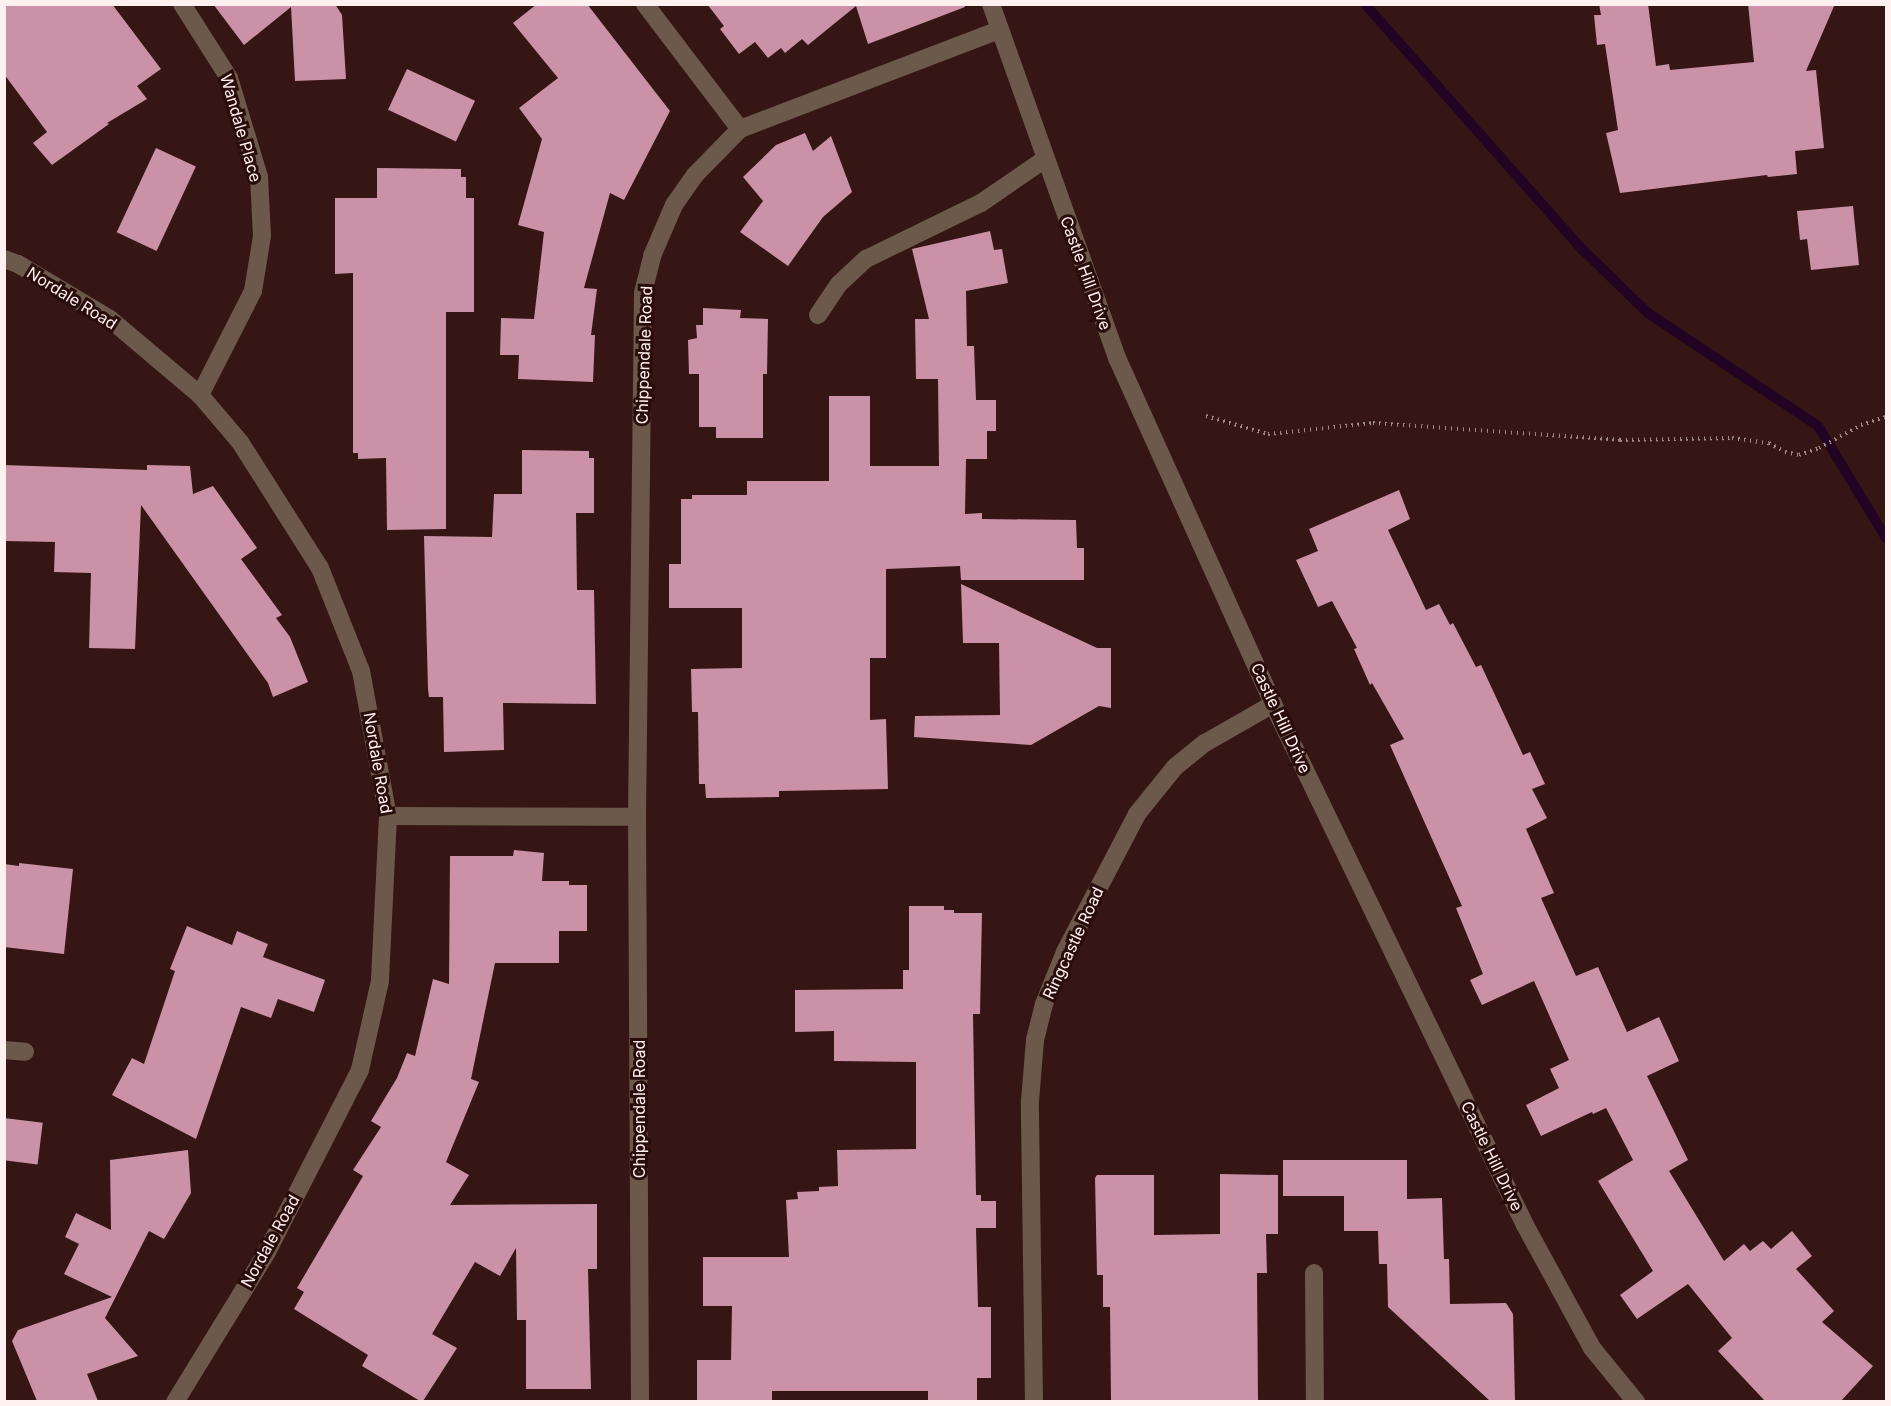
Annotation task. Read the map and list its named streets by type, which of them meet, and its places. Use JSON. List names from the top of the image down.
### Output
{
  "streets": {
    "street": [
      "Wandale Place",
      "Castle Hill Drive",
      "Nordale Road",
      "Chippendale Road",
      "Ringcastle Road"
    ]
  },
  "crossings": [
    ["Wandale Place", "Nordale Road"],
    ["Castle Hill Drive", "Chippendale Road"],
    ["Castle Hill Drive", "Ringcastle Road"]
  ]
}
